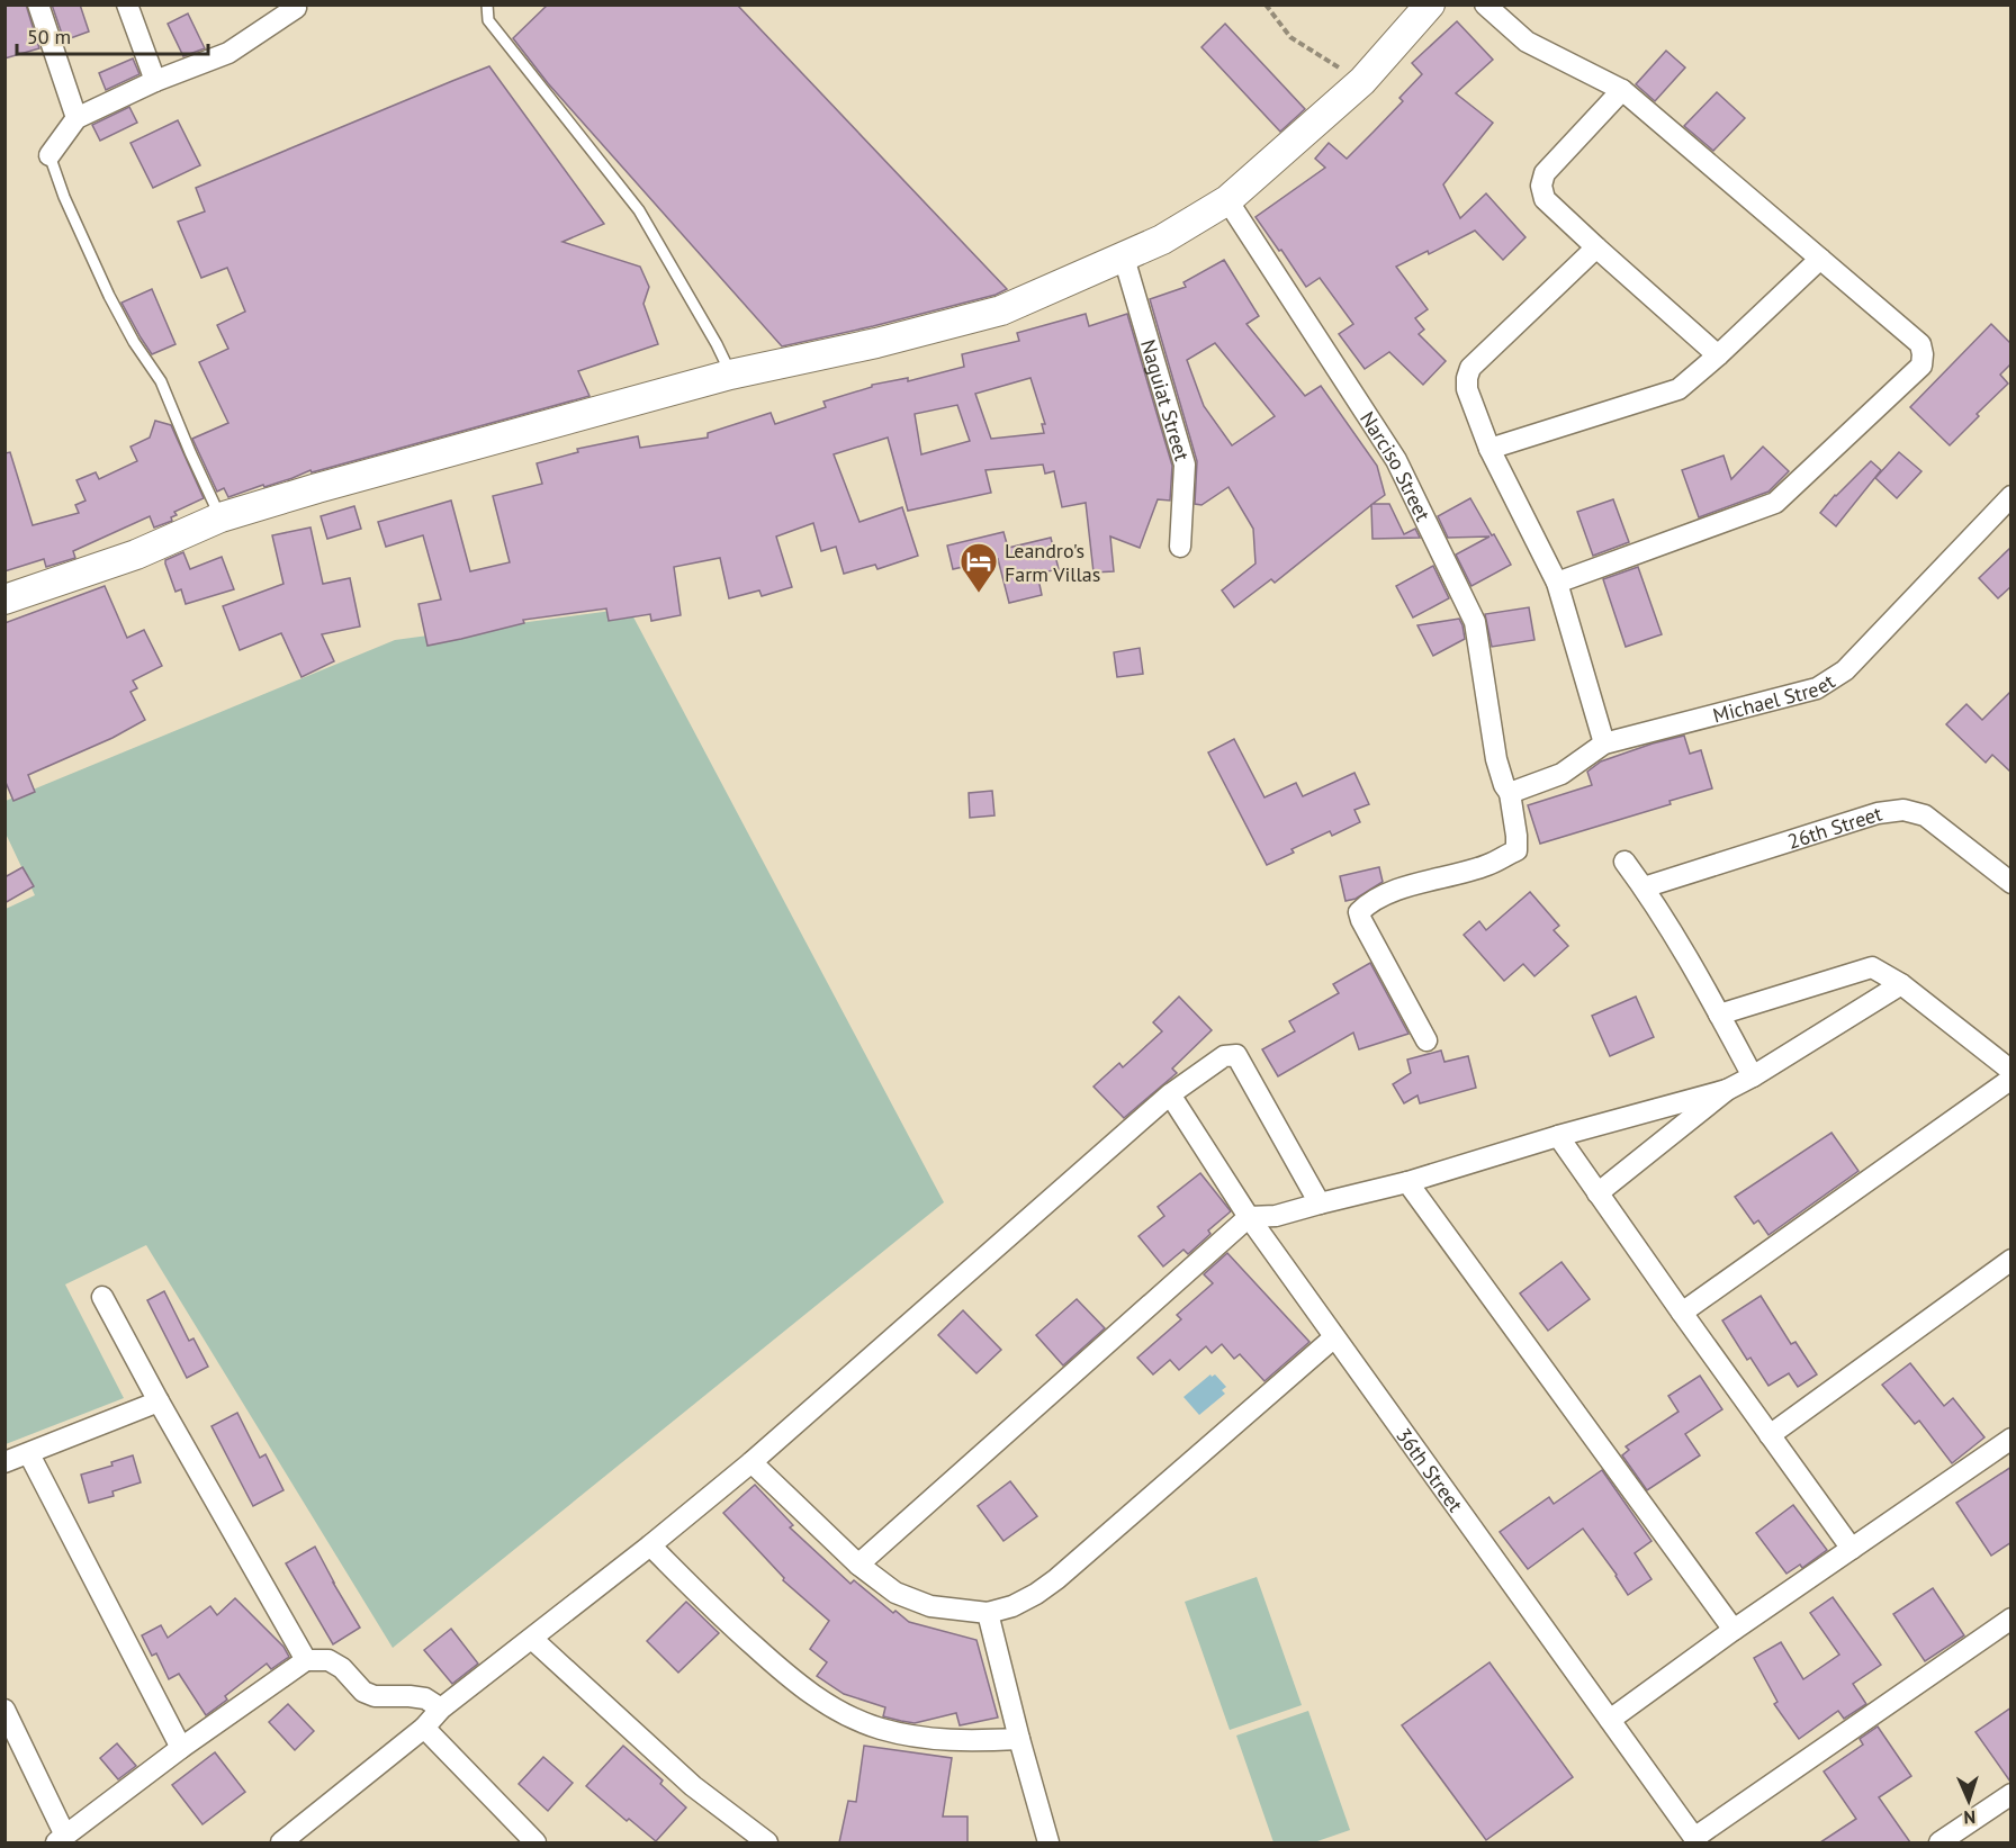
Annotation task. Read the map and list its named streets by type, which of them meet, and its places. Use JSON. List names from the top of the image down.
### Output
{
  "streets": {
    "street": [
      "Naguiat Street",
      "Narciso Street",
      "Michael Street",
      "26th Street",
      "36th Street"
    ]
  },
  "crossings": [
    ["Narciso Street", "Michael Street"]
  ],
  "places": {
    "hotel": ["Leandro's Farm Villas"]
  },
  "scale_bar": "50 m",
  "north": "bottom"
}
